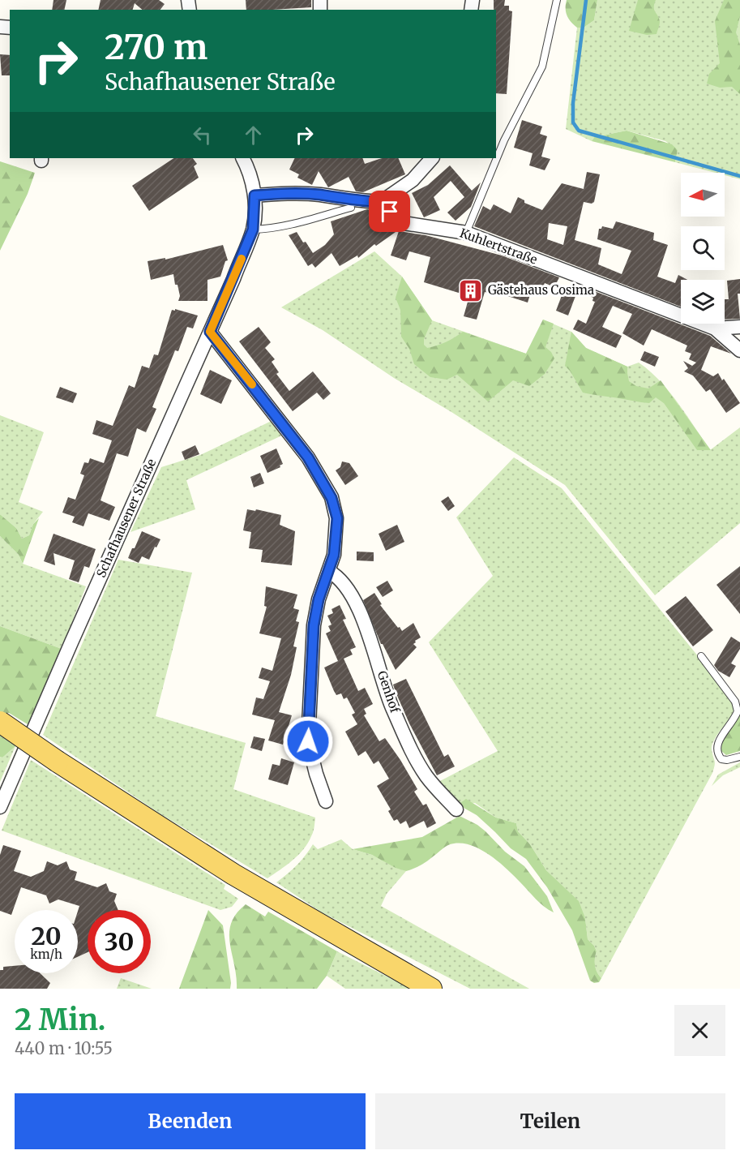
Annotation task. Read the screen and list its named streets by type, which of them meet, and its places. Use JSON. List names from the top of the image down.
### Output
{
  "streets": {
    "street": ["Kuhlertstraße", "Schafhausener Straße", "Genhof"]
  },
  "places": {
    "building": ["Gästehaus Cosima"]
  },
  "north": "left",
  "page": {
    "turn": ["270 m", "Schafhausener Straße"],
    "speed": "20 km/h",
    "limit": "30",
    "heading": ["2 Min.", "440 m · 10:55"],
    "buttons": ["Beenden", "Teilen"]
  }
}
